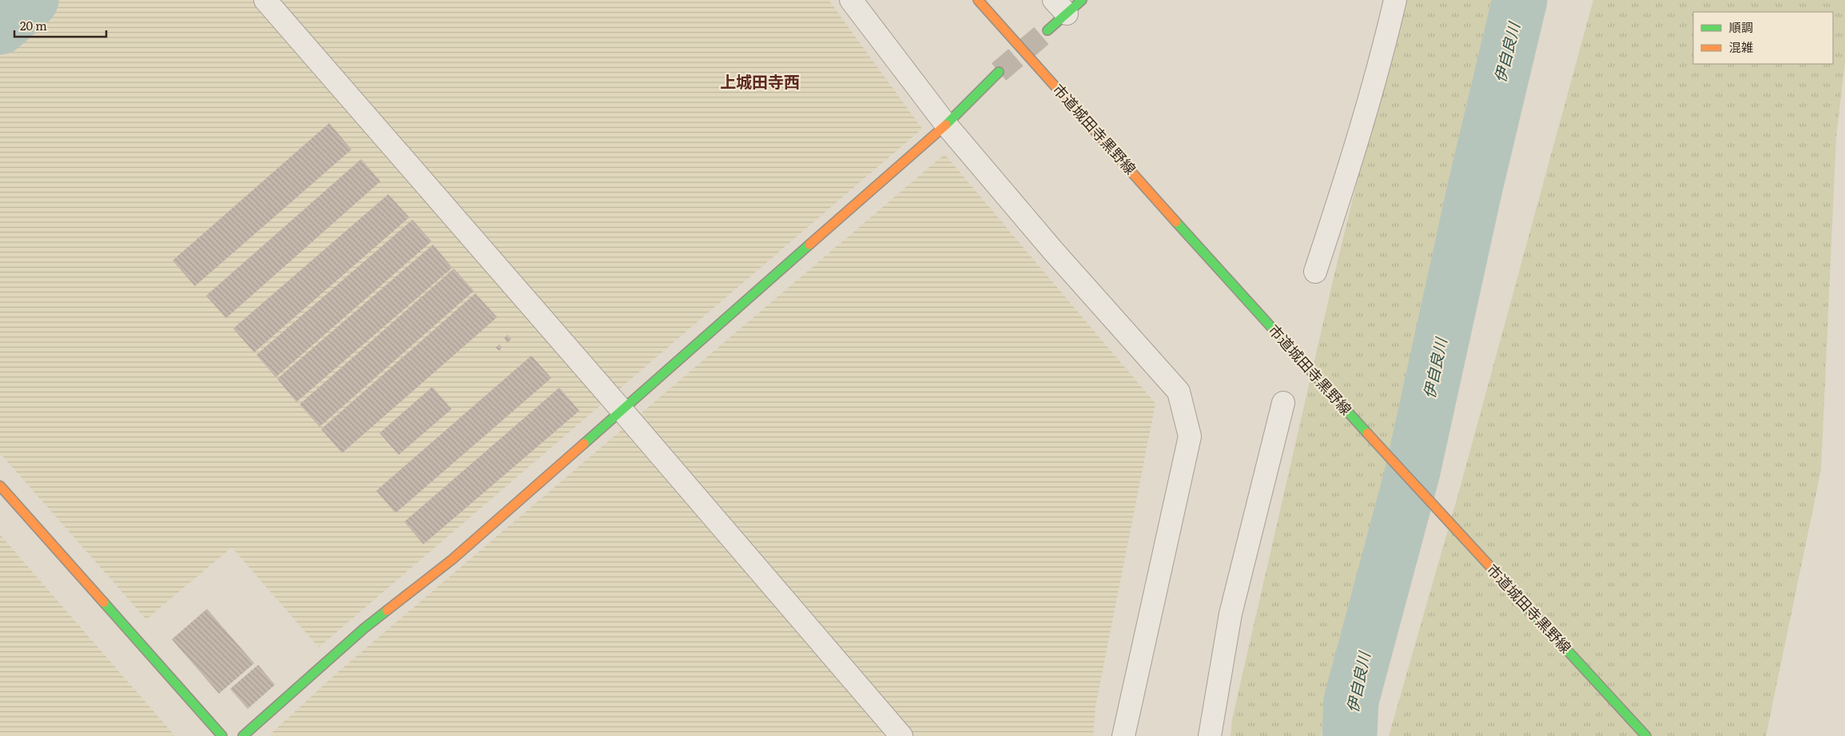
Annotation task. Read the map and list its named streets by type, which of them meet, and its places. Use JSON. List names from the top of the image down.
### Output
{
  "streets": {
    "street": ["市道城田寺黒野線"]
  },
  "districts": ["上城田寺西"],
  "water": ["伊自良川"],
  "legend": ["順調", "混雑"],
  "scale_bar": "20 m"
}
